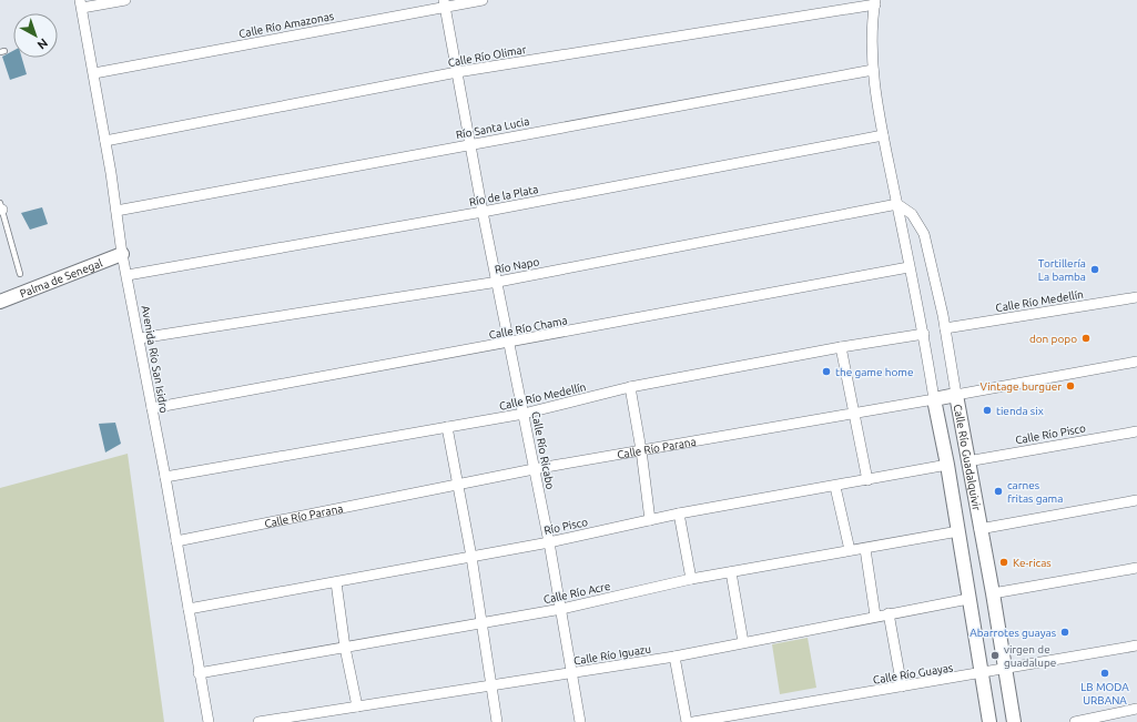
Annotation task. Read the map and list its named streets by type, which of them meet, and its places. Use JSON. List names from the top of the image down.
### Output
{
  "streets": {
    "street": [
      "Calle Río Amazonas",
      "Calle Río Olimar",
      "Río Santa Lucia",
      "Río de la Plata",
      "Río Napo",
      "Palma de Senegal",
      "Calle Río Medellín",
      "Calle Río Chama",
      "Avenida Río San Isidro",
      "Calle Río Pisco",
      "Calle Río Parana",
      "Calle Río Ricabo",
      "Calle Río Guadalquivir",
      "Río Pisco",
      "Calle Río Acre",
      "Calle Río Iguazu",
      "Calle Río Guayas"
    ]
  },
  "crossings": [
    ["Calle Río Amazonas", "Avenida Río San Isidro"],
    ["Calle Río Amazonas", "Calle Río Ricabo"],
    ["Calle Río Olimar", "Avenida Río San Isidro"],
    ["Calle Río Olimar", "Calle Río Ricabo"],
    ["Calle Río Olimar", "Calle Río Guadalquivir"],
    ["Río Santa Lucia", "Avenida Río San Isidro"],
    ["Río Santa Lucia", "Calle Río Ricabo"],
    ["Río Santa Lucia", "Calle Río Guadalquivir"],
    ["Río de la Plata", "Avenida Río San Isidro"],
    ["Río de la Plata", "Calle Río Ricabo"],
    ["Río de la Plata", "Calle Río Guadalquivir"],
    ["Río Napo", "Avenida Río San Isidro"],
    ["Río Napo", "Calle Río Ricabo"],
    ["Río Napo", "Calle Río Guadalquivir"],
    ["Palma de Senegal", "Avenida Río San Isidro"],
    ["Calle Río Medellín", "Avenida Río San Isidro"],
    ["Calle Río Medellín", "Calle Río Ricabo"],
    ["Calle Río Medellín", "Calle Río Guadalquivir"],
    ["Calle Río Chama", "Avenida Río San Isidro"],
    ["Calle Río Chama", "Calle Río Ricabo"],
    ["Calle Río Chama", "Calle Río Guadalquivir"],
    ["Avenida Río San Isidro", "Calle Río Parana"],
    ["Avenida Río San Isidro", "Río Pisco"],
    ["Avenida Río San Isidro", "Calle Río Acre"],
    ["Calle Río Pisco", "Calle Río Guadalquivir"],
    ["Calle Río Parana", "Calle Río Ricabo"],
    ["Calle Río Parana", "Calle Río Guadalquivir"],
    ["Calle Río Ricabo", "Río Pisco"],
    ["Calle Río Ricabo", "Calle Río Acre"],
    ["Calle Río Ricabo", "Calle Río Iguazu"],
    ["Calle Río Guadalquivir", "Río Pisco"],
    ["Calle Río Guadalquivir", "Calle Río Acre"],
    ["Calle Río Guadalquivir", "Calle Río Iguazu"],
    ["Calle Río Guadalquivir", "Calle Río Guayas"]
  ],
  "places": [
    "Tortillería La bamba",
    "don popo",
    "the game home",
    "Vintage burguer",
    "tienda six",
    "carnes fritas gama",
    "Ke-ricas",
    "Abarrotes guayas",
    "virgen de guadalupe",
    "LB MODA URBANA"
  ],
  "north": "bottom right"
}
